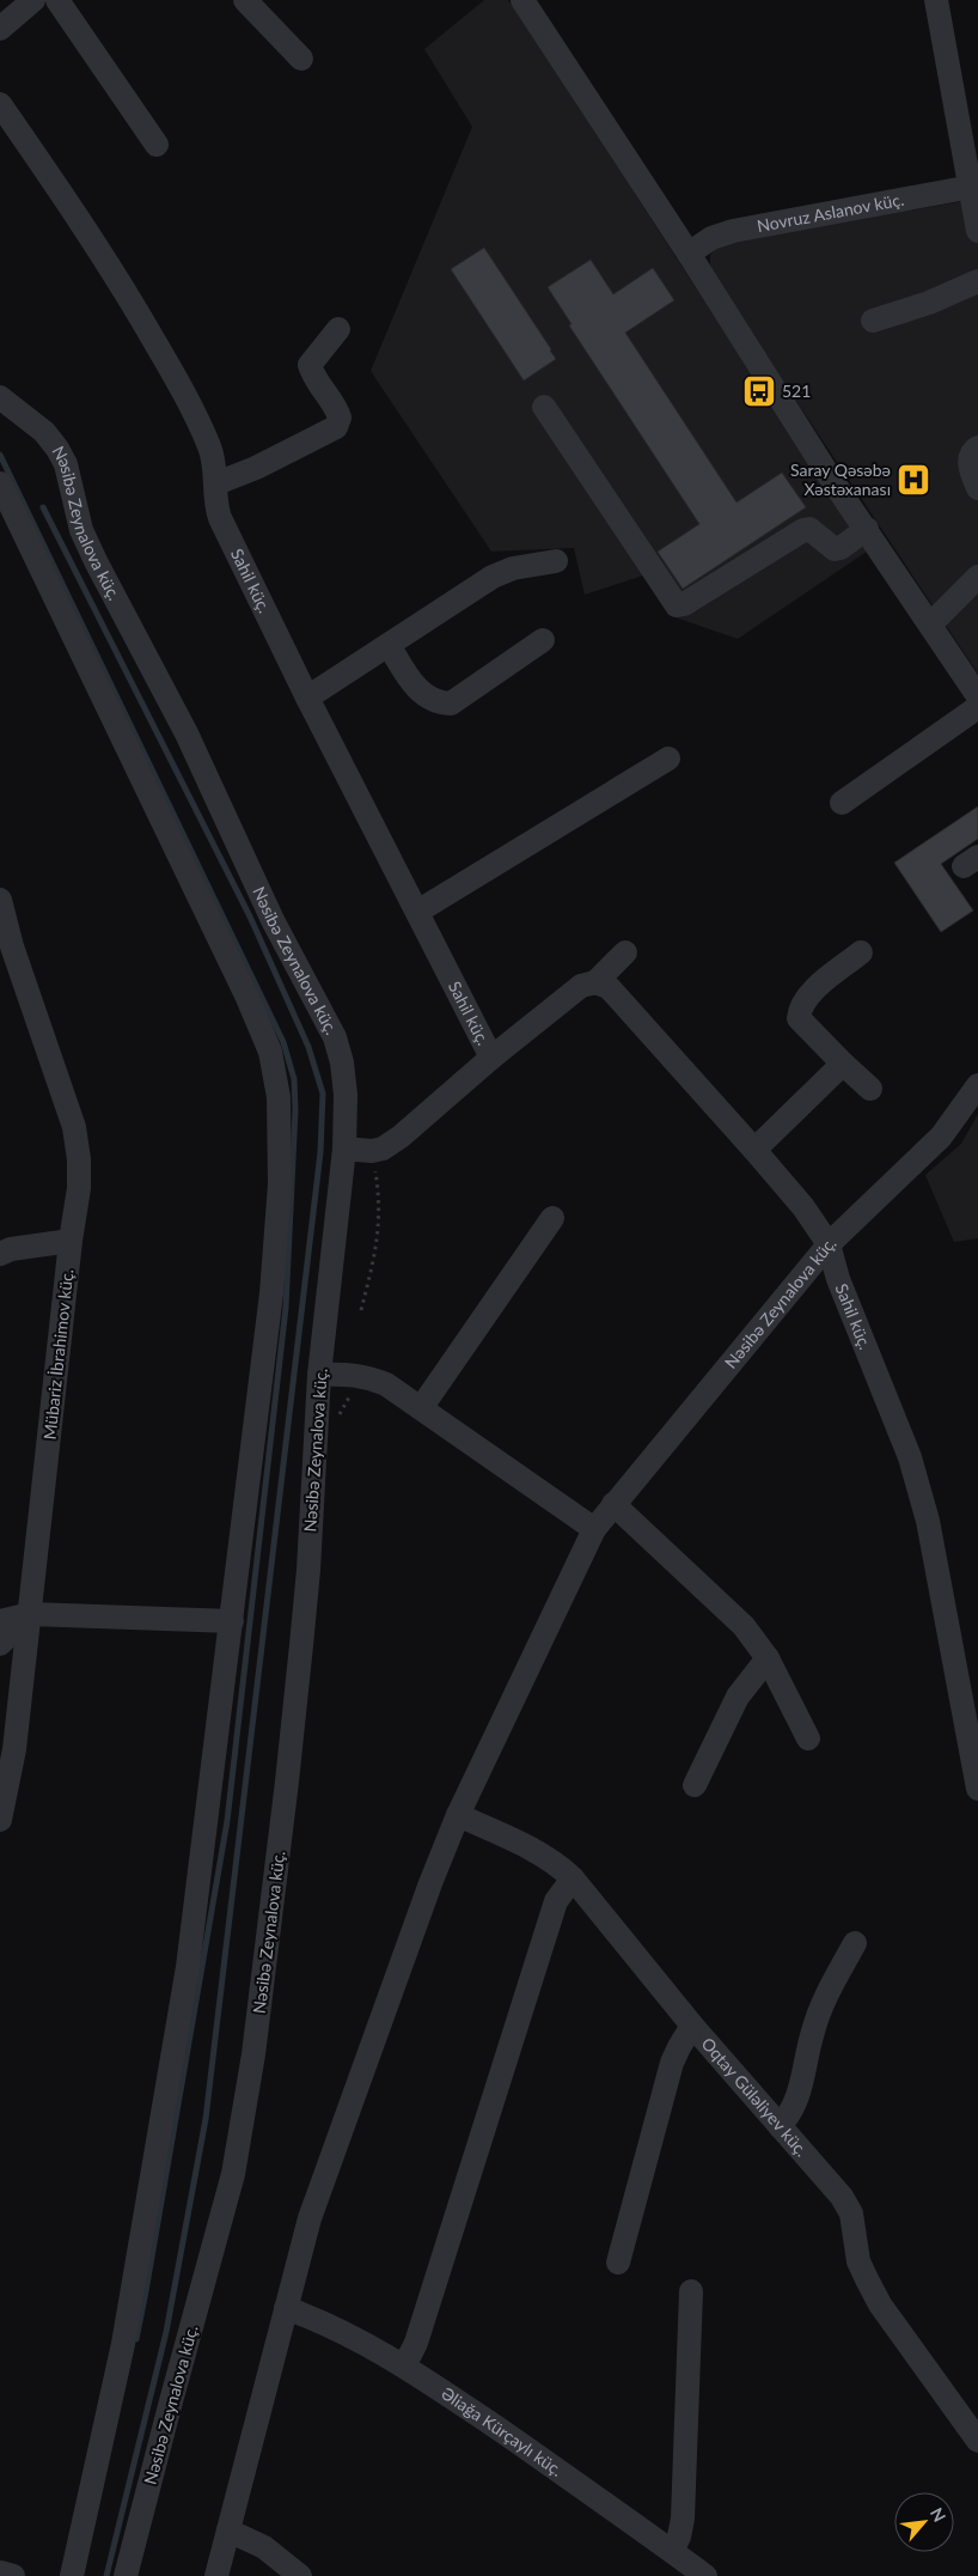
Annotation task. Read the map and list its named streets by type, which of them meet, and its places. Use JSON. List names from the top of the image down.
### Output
{
  "streets": {
    "street": [
      "Novruz Aslanov küç.",
      "Nəsibə Zeynalova küç.",
      "Sahil küç.",
      "Mübariz İbrahimov küç.",
      "Oqtay Güləliyev küç.",
      "Əliağa Kürçaylı küç."
    ]
  },
  "crossings": [
    ["Nəsibə Zeynalova küç.", "Sahil küç."],
    ["Nəsibə Zeynalova küç.", "Oqtay Güləliyev küç."],
    ["Nəsibə Zeynalova küç.", "Əliağa Kürçaylı küç."]
  ],
  "places": {
    "bus stop": ["521"],
    "hospital": ["Saray Qəsəbə Xəstəxanası"]
  },
  "north": "top right"
}
